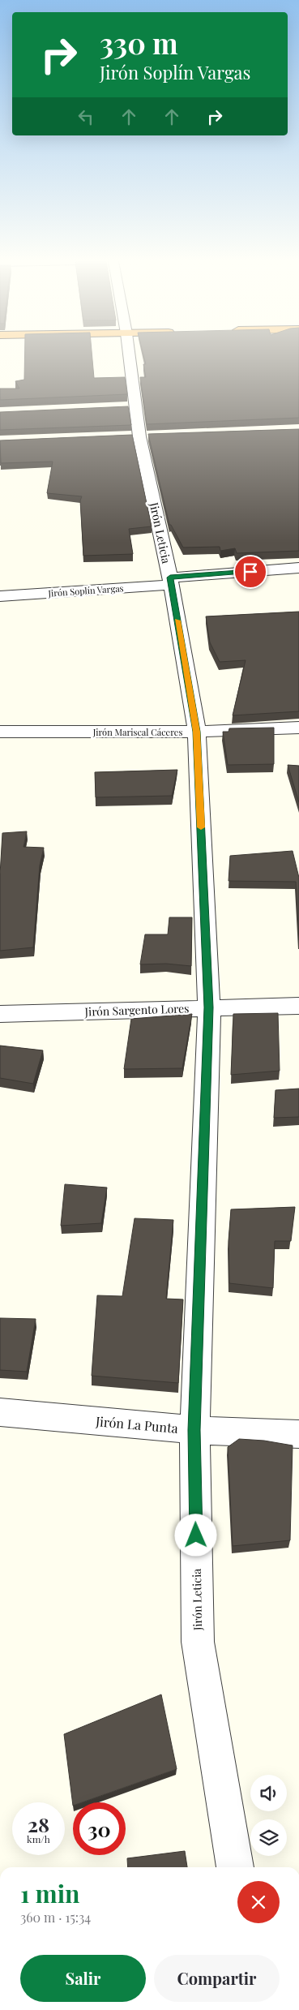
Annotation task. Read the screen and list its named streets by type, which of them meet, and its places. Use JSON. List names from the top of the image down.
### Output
{
  "streets": {
    "street": [
      "Jirón Leticia",
      "Jirón Soplín Vargas",
      "Jirón Mariscal Cáceres",
      "Jirón Sargento Lores",
      "Jirón La Punta"
    ]
  },
  "crossings": [
    ["Jirón Leticia", "Jirón Soplín Vargas"],
    ["Jirón Leticia", "Jirón Mariscal Cáceres"],
    ["Jirón Leticia", "Jirón Sargento Lores"],
    ["Jirón Leticia", "Jirón La Punta"]
  ],
  "page": {
    "turn": ["330 m", "Jirón Soplín Vargas"],
    "speed": "28 km/h",
    "limit": "30",
    "heading": ["1 min", "360 m · 15:34"],
    "buttons": ["Salir", "Compartir"]
  }
}
